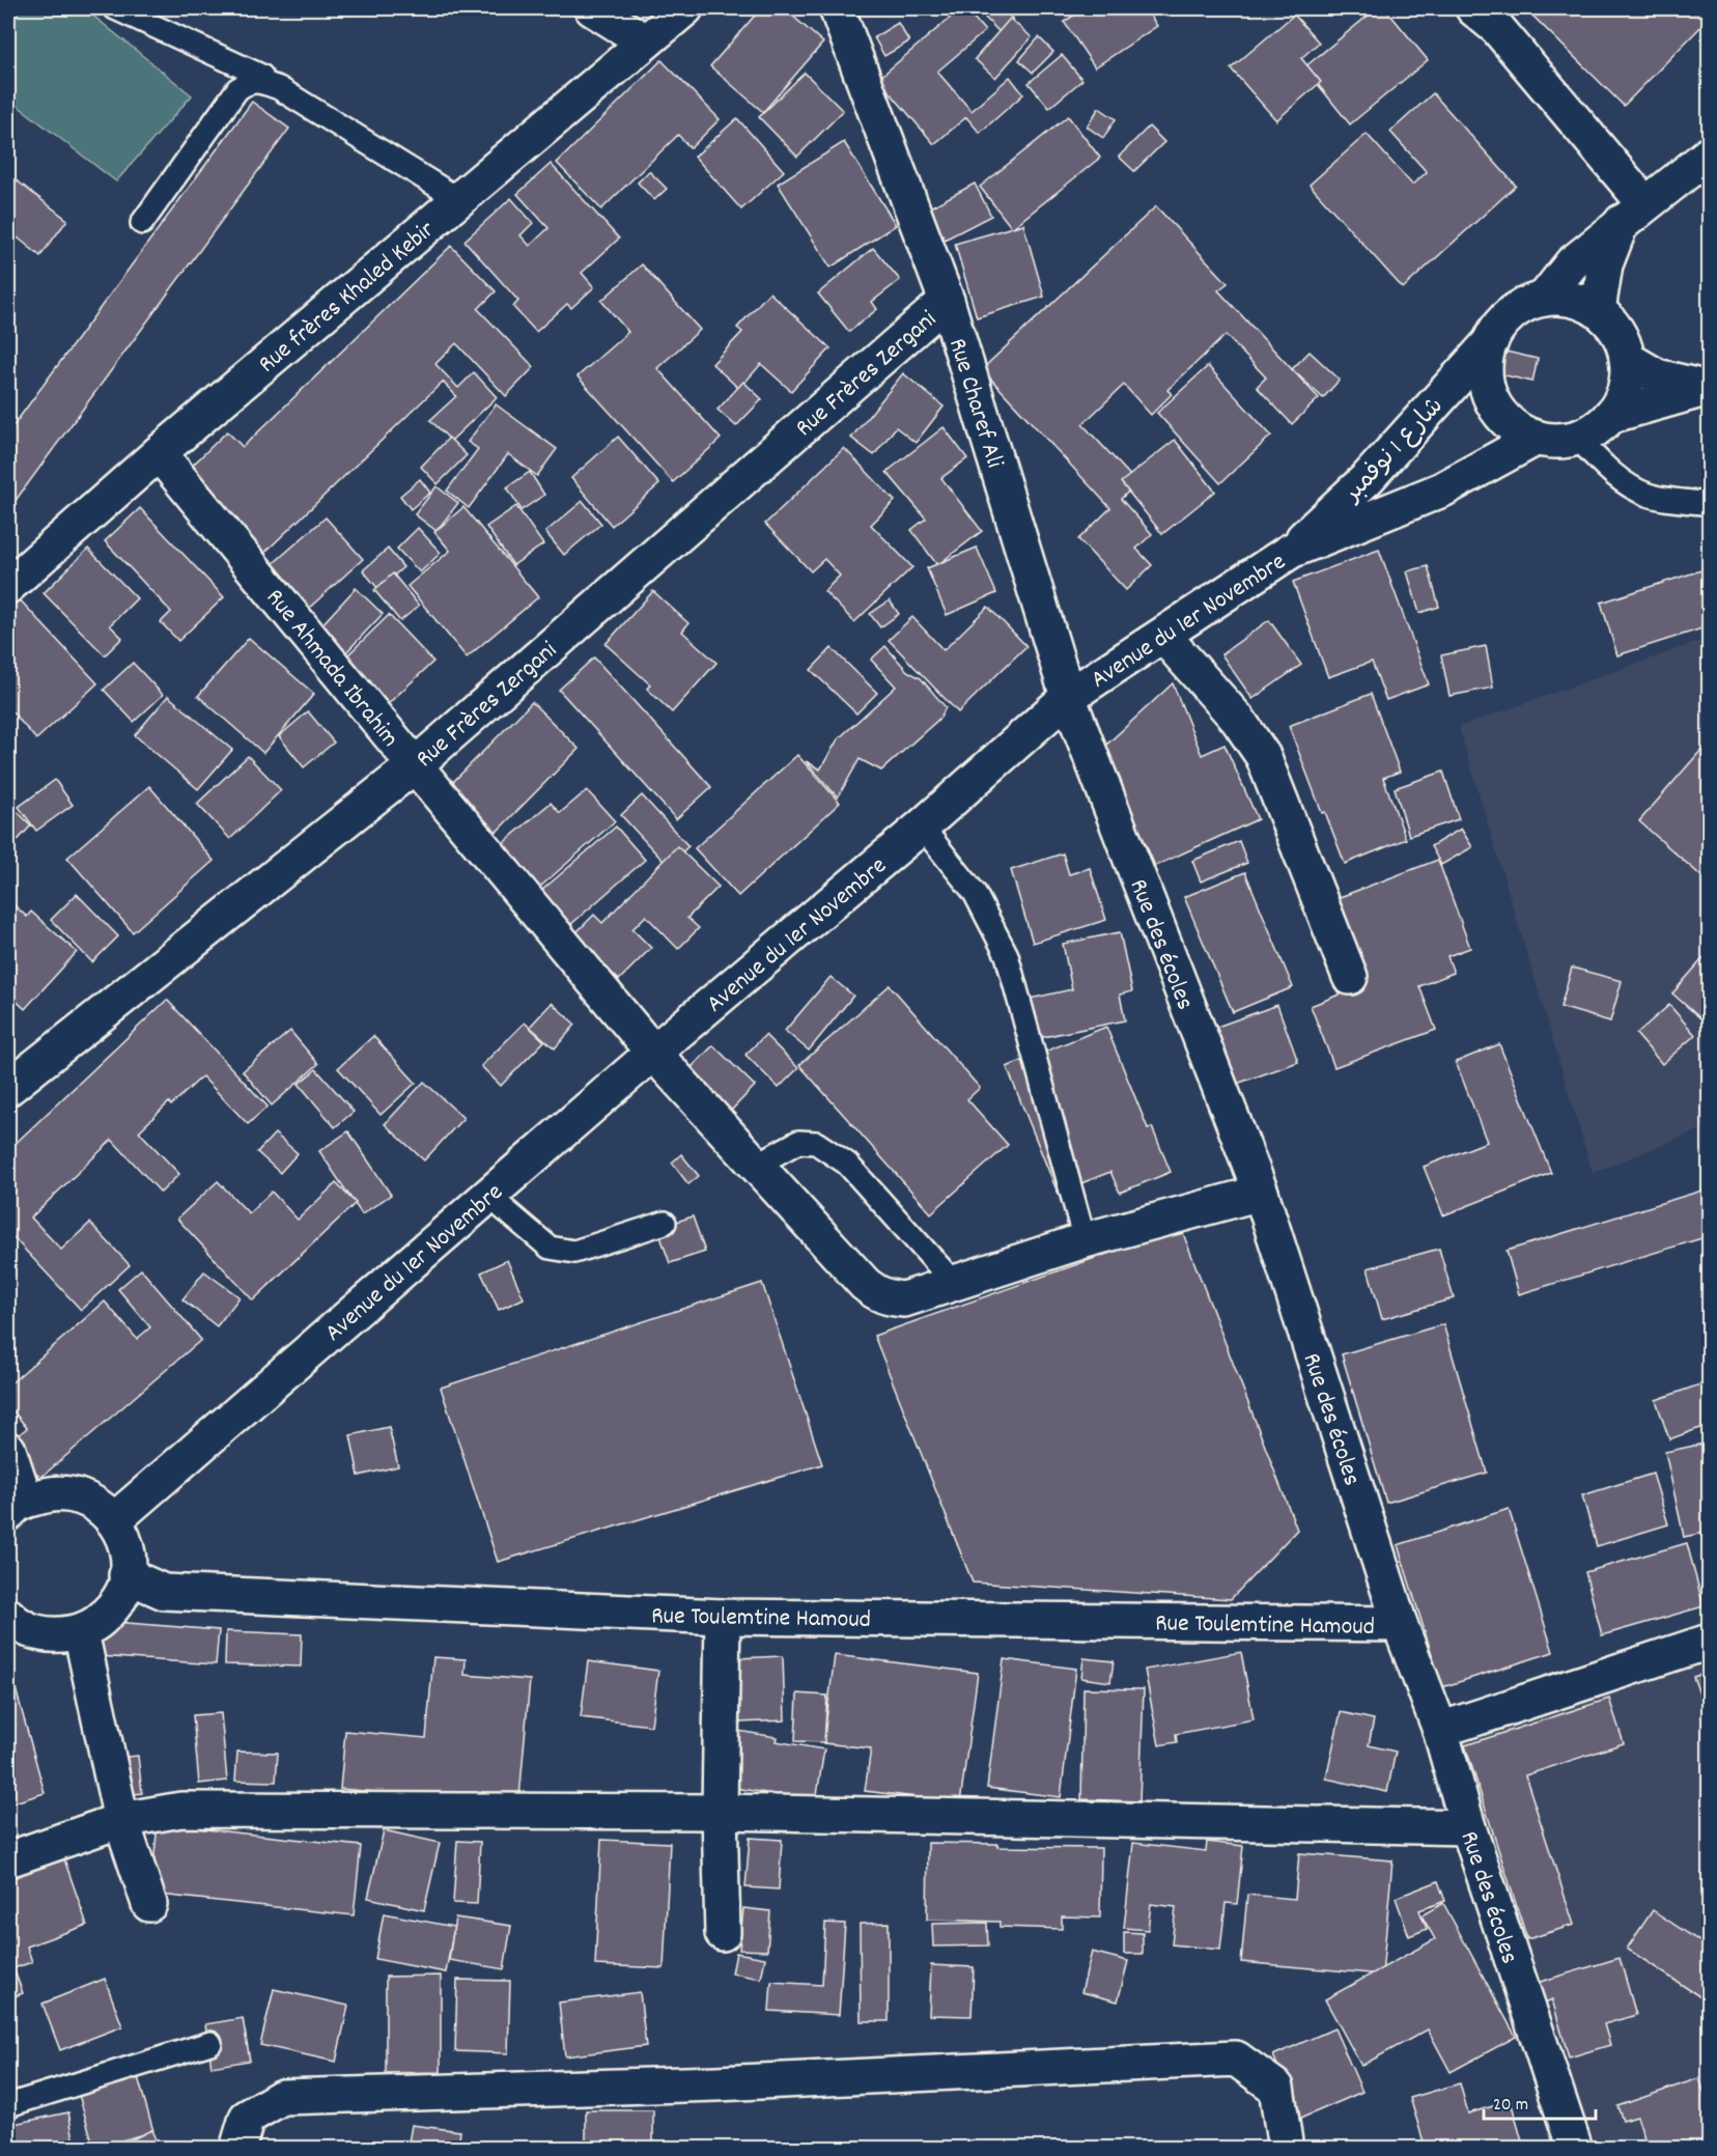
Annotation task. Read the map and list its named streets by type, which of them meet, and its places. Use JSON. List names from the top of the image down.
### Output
{
  "streets": {
    "street": [
      "Rue frères Khaled Kebir",
      "Rue Frères Zergani",
      "Rue Charef Ali",
      "شارع 1 نوفمبر",
      "Avenue du 1er Novembre",
      "Rue Ahmada Ibrahim",
      "Rue des écoles",
      "Rue Toulemtine Hamoud"
    ]
  },
  "crossings": [
    ["Rue frères Khaled Kebir", "Rue Ahmada Ibrahim"],
    ["Rue Frères Zergani", "Rue Charef Ali"],
    ["Rue Frères Zergani", "Rue Ahmada Ibrahim"],
    ["Rue Charef Ali", "Avenue du 1er Novembre"],
    ["Rue Charef Ali", "Rue des écoles"],
    ["شارع 1 نوفمبر", "Avenue du 1er Novembre"],
    ["Avenue du 1er Novembre", "Rue Ahmada Ibrahim"],
    ["Avenue du 1er Novembre", "Rue des écoles"],
    ["Rue Ahmada Ibrahim", "Rue des écoles"],
    ["Rue des écoles", "Rue Toulemtine Hamoud"]
  ],
  "scale_bar": "20 m"
}
